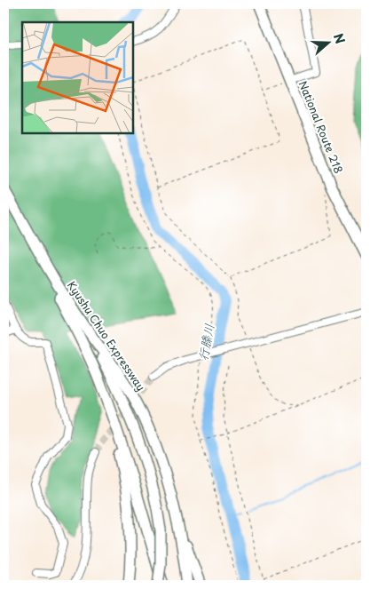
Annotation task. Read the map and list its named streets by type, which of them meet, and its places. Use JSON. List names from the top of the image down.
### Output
{
  "streets": {
    "highway": ["National Route 218", "Kyushu Chuo Expressway"]
  },
  "water": ["行縢川"],
  "north": "right"
}
